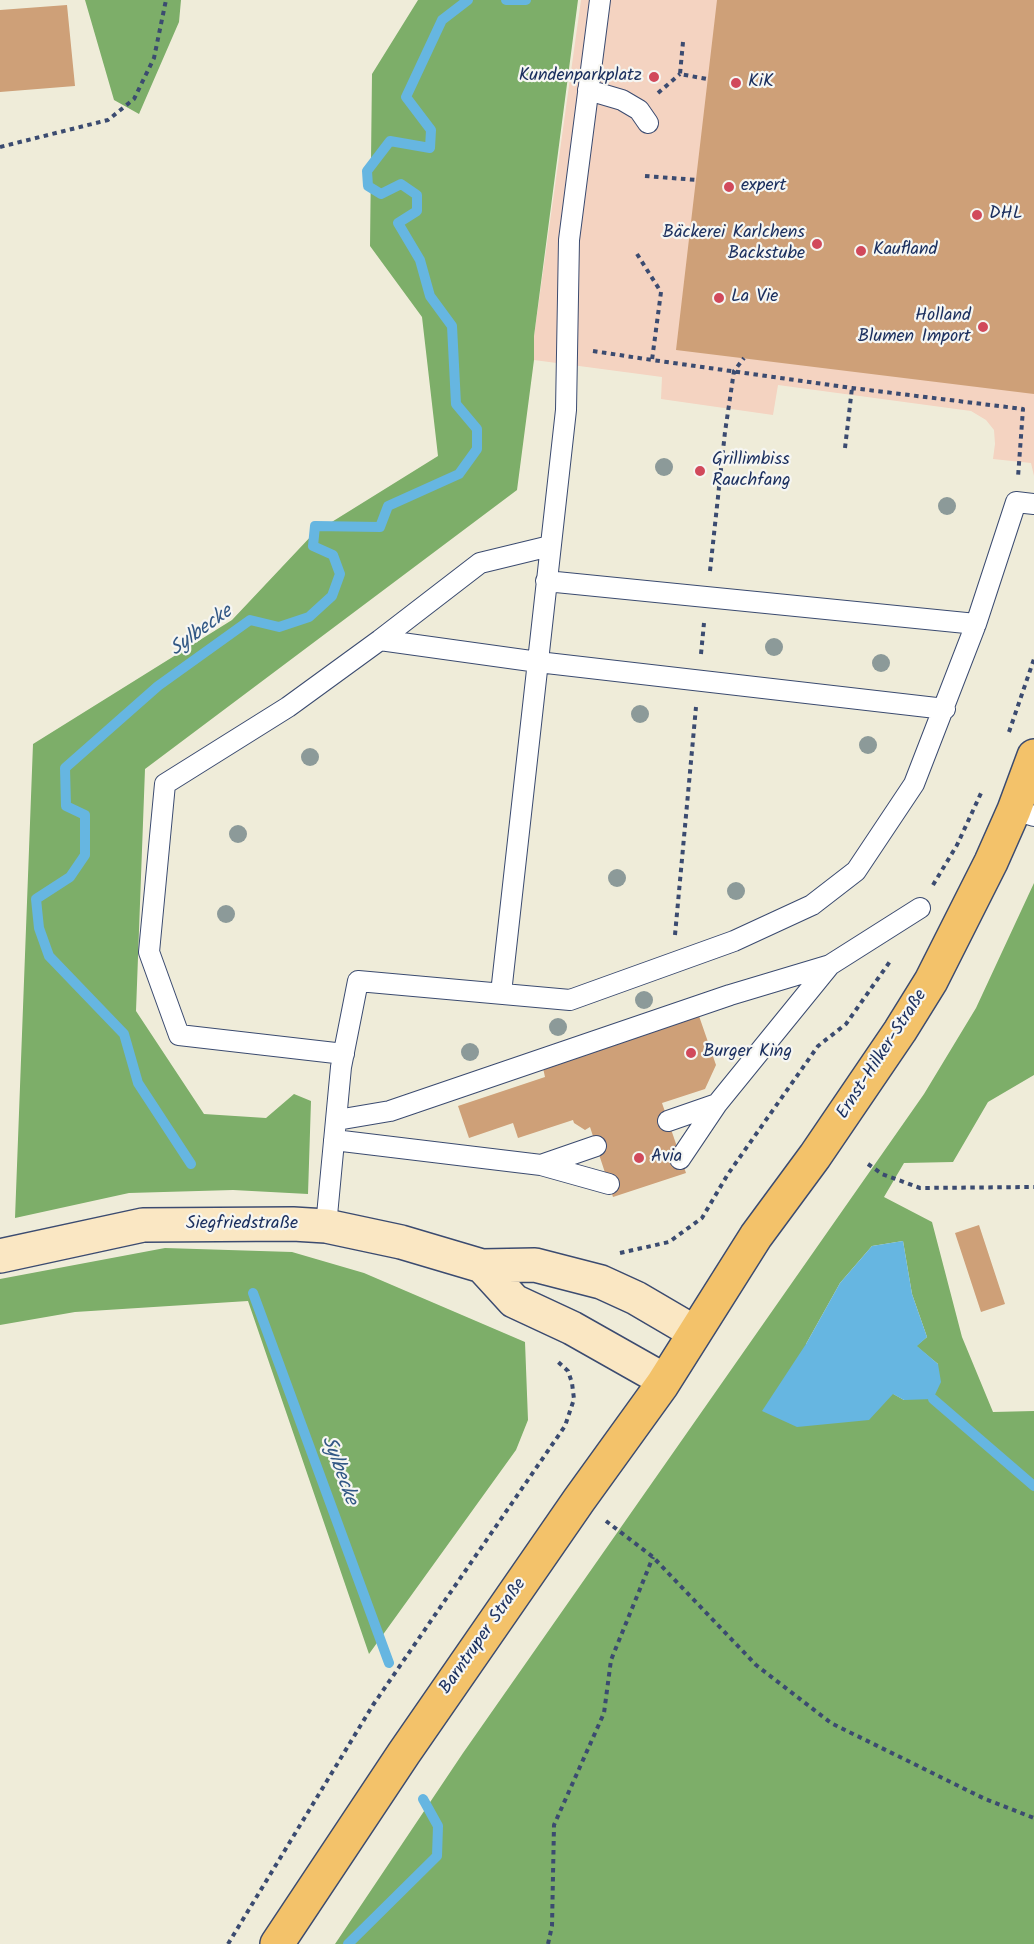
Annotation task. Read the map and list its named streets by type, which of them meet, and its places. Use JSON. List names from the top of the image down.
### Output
{
  "streets": {
    "main road": ["Ernst-Hilker-Straße", "Barntruper Straße"],
    "street": ["Siegfriedstraße"]
  },
  "crossings": [
    ["Ernst-Hilker-Straße", "Siegfriedstraße"],
    ["Ernst-Hilker-Straße", "Barntruper Straße"],
    ["Siegfriedstraße", "Barntruper Straße"]
  ],
  "water": ["Sylbecke"],
  "places": [
    "Kundenparkplatz",
    "KiK",
    "expert",
    "DHL",
    "Bäckerei Karlchens Backstube",
    "Kaufland",
    "La Vie",
    "Holland Blumen Import",
    "Grillimbiss Rauchfang",
    "Burger King",
    "Avia"
  ]
}
